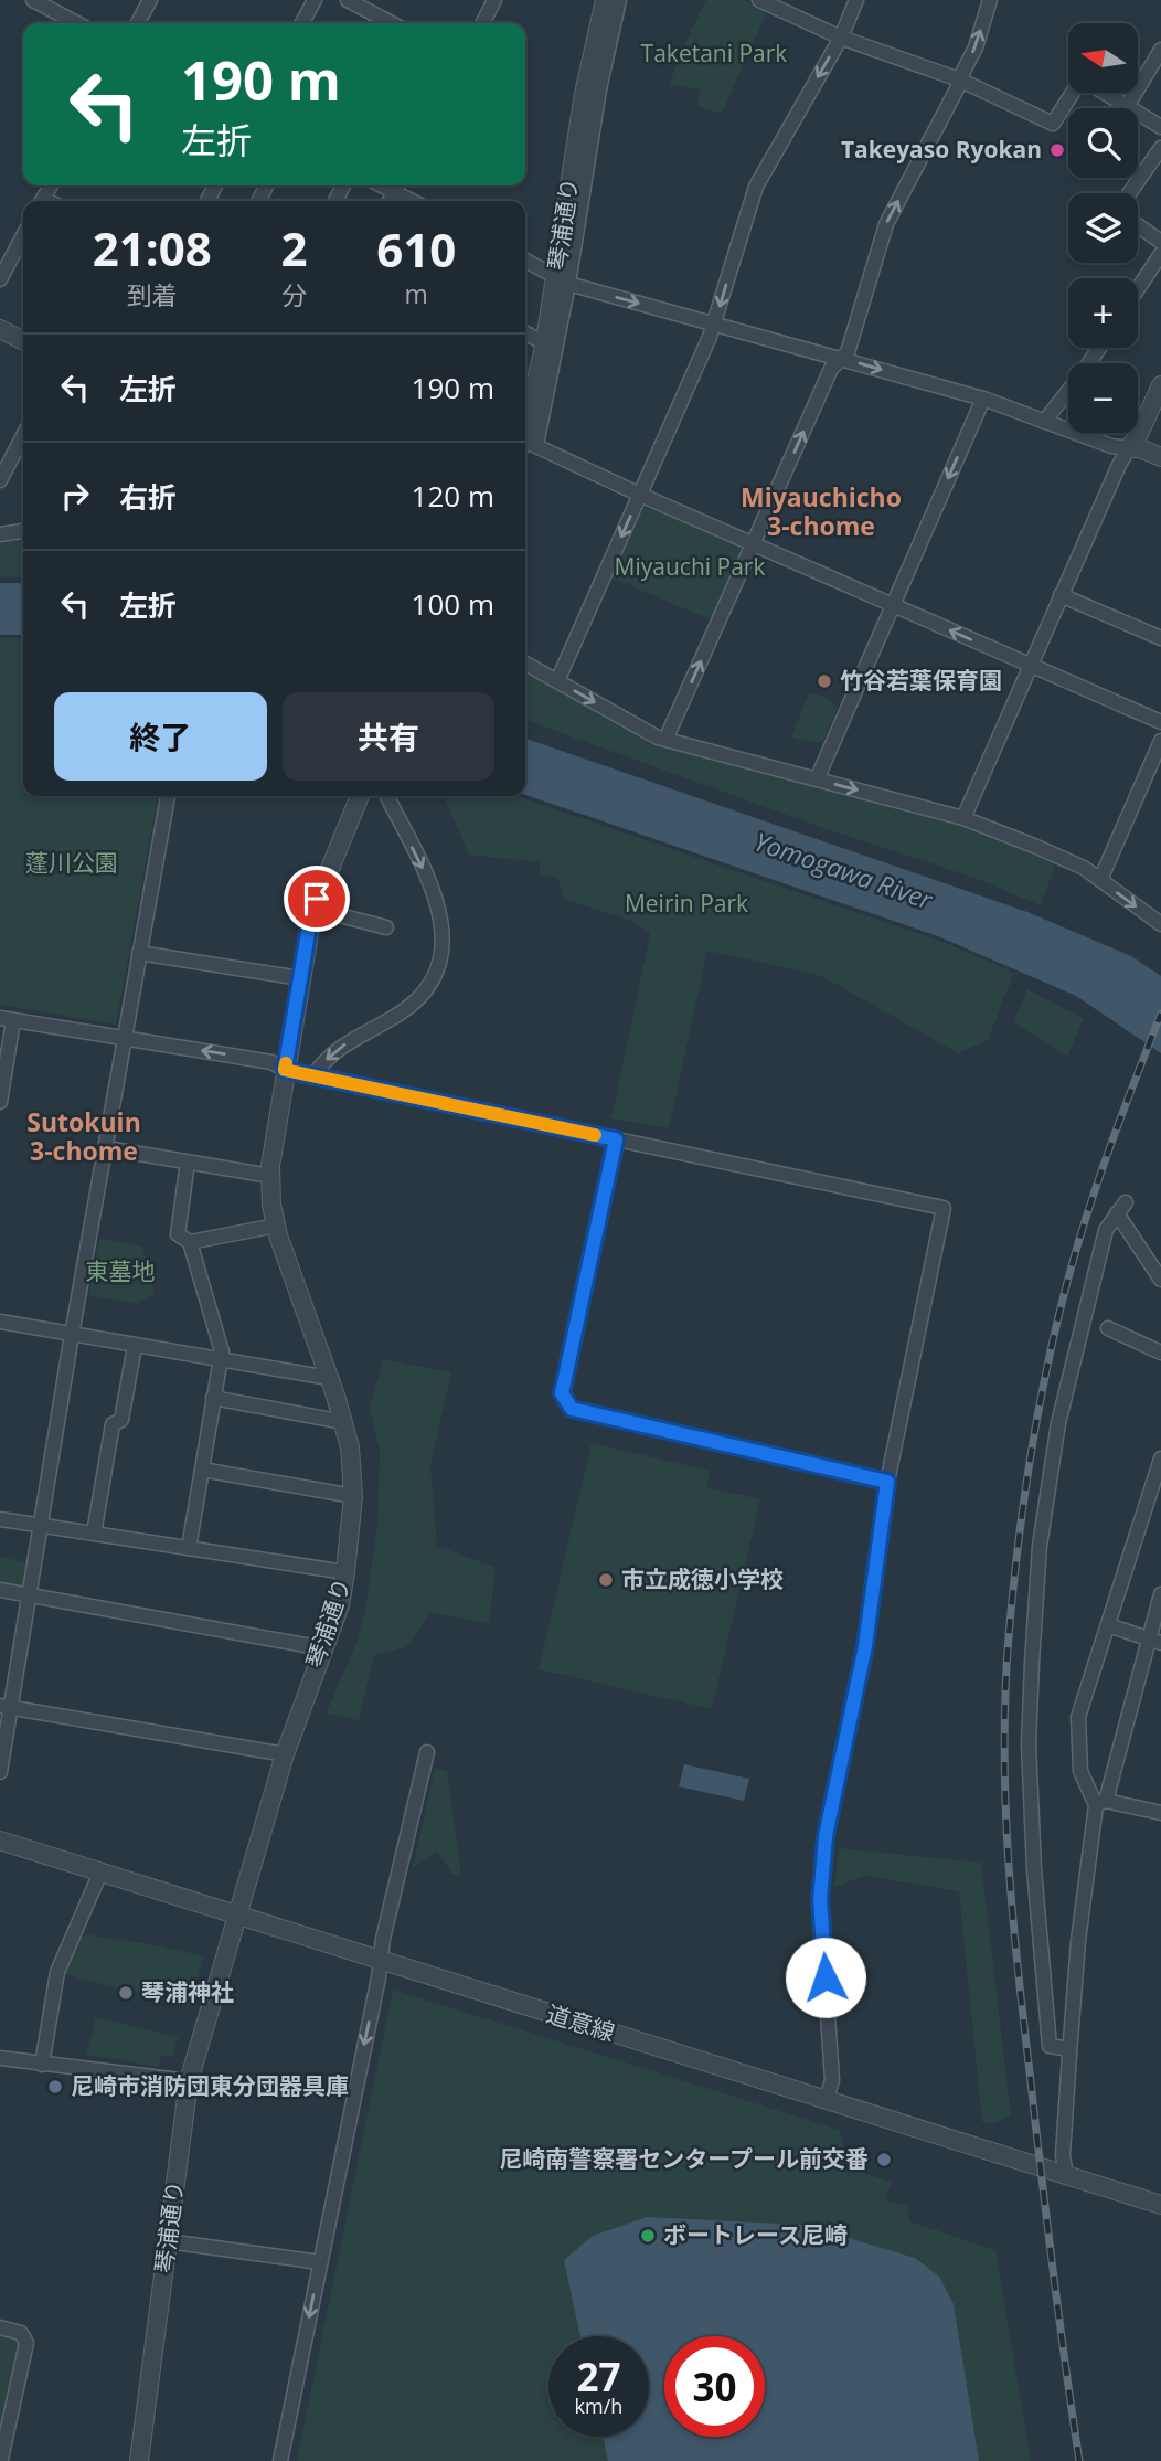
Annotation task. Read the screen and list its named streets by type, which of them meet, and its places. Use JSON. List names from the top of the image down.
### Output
{
  "streets": {
    "street": ["琴浦通り", "道意線"]
  },
  "crossings": [
    ["琴浦通り", "道意線"]
  ],
  "districts": ["Miyauchicho 3-chome", "Sutokuin 3-chome"],
  "water": ["Yomogawa River"],
  "parks": [
    "Taketani Park",
    "Miyauchi Park",
    "蓬川公園",
    "Meirin Park",
    "東墓地"
  ],
  "places": [
    "Takeyaso Ryokan",
    "竹谷若葉保育園",
    "市立成徳小学校",
    "琴浦神社",
    "尼崎市消防団東分団器具庫",
    "尼崎南警察署センタープール前交番",
    "ボートレース尼崎"
  ],
  "north": "left",
  "page": {
    "map_buttons": ["+", "−"],
    "turn": ["190 m", "左折"],
    "eta": [
      "21:08",
      "到着",
      "2",
      "分",
      "610",
      "m"
    ],
    "list": [
      {
        "name": "左折",
        "value": "190 m"
      },
      {
        "name": "右折",
        "value": "120 m"
      },
      {
        "name": "左折",
        "value": "100 m"
      }
    ],
    "buttons": ["終了", "共有"],
    "speed": "27 km/h",
    "limit": "30"
  }
}
